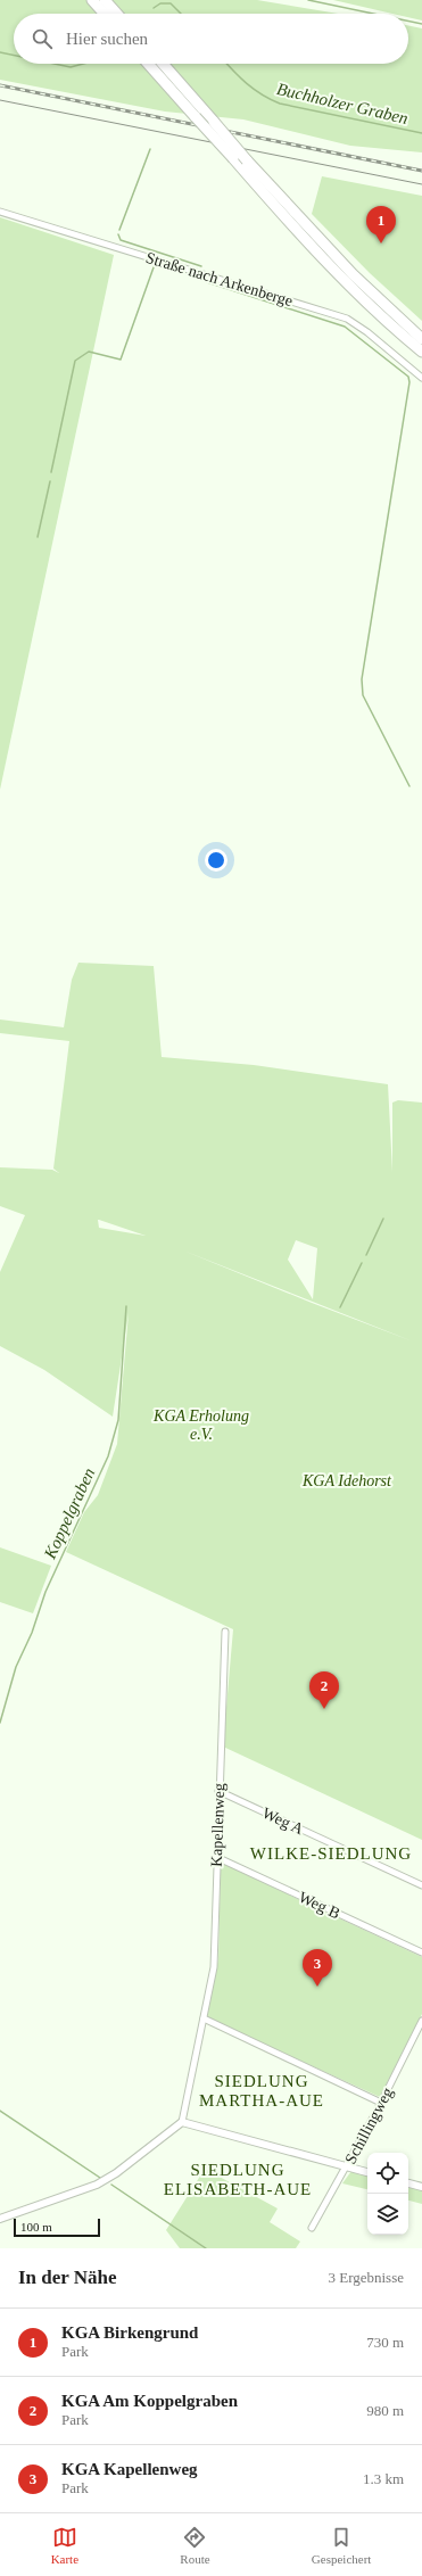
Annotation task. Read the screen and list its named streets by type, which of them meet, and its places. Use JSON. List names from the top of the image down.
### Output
{
  "streets": {
    "street": [
      "Straße nach Arkenberge",
      "Weg A",
      "Kapellenweg",
      "Weg B",
      "Schillingweg"
    ]
  },
  "crossings": [
    ["Weg A", "Kapellenweg"],
    ["Kapellenweg", "Weg B"]
  ],
  "districts": ["WILKE-SIEDLUNG", "SIEDLUNG MARTHA-AUE", "SIEDLUNG ELISABETH-AUE"],
  "water": ["Buchholzer Graben", "Koppelgraben"],
  "parks": ["KGA Erholung e.V.", "KGA Idehorst"],
  "scale_bar": "100 m",
  "page": {
    "search": "Hier suchen",
    "pins": ["1", "2", "3"],
    "scale": "100 m",
    "heading": ["In der Nähe", "3 Ergebnisse"],
    "list": [
      {
        "mark": "1",
        "name": "KGA Birkengrund",
        "note": "Park",
        "value": "730 m"
      },
      {
        "mark": "2",
        "name": "KGA Am Koppelgraben",
        "note": "Park",
        "value": "980 m"
      },
      {
        "mark": "3",
        "name": "KGA Kapellenweg",
        "note": "Park",
        "value": "1.3 km"
      }
    ],
    "nav": ["Karte", "Route", "Gespeichert"]
  }
}
